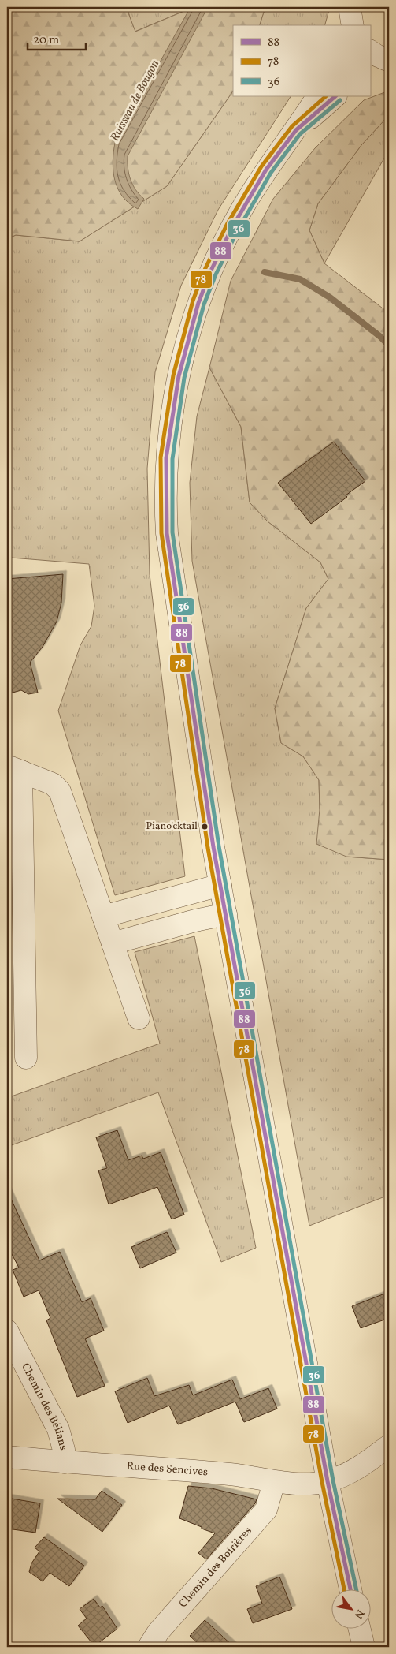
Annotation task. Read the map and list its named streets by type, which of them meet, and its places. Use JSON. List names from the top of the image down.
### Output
{
  "streets": {
    "street": ["Chemin des Bélians", "Rue des Sencives", "Chemin des Boirières"]
  },
  "crossings": [
    ["Chemin des Bélians", "Rue des Sencives"],
    ["Rue des Sencives", "Chemin des Boirières"]
  ],
  "water": ["Ruisseau de Bougon"],
  "places": ["Piano'cktail"],
  "lines": ["transit line 88", "transit line 78", "transit line 36"],
  "legend": ["88", "78", "36"],
  "scale_bar": "20 m",
  "north": "bottom right"
}
